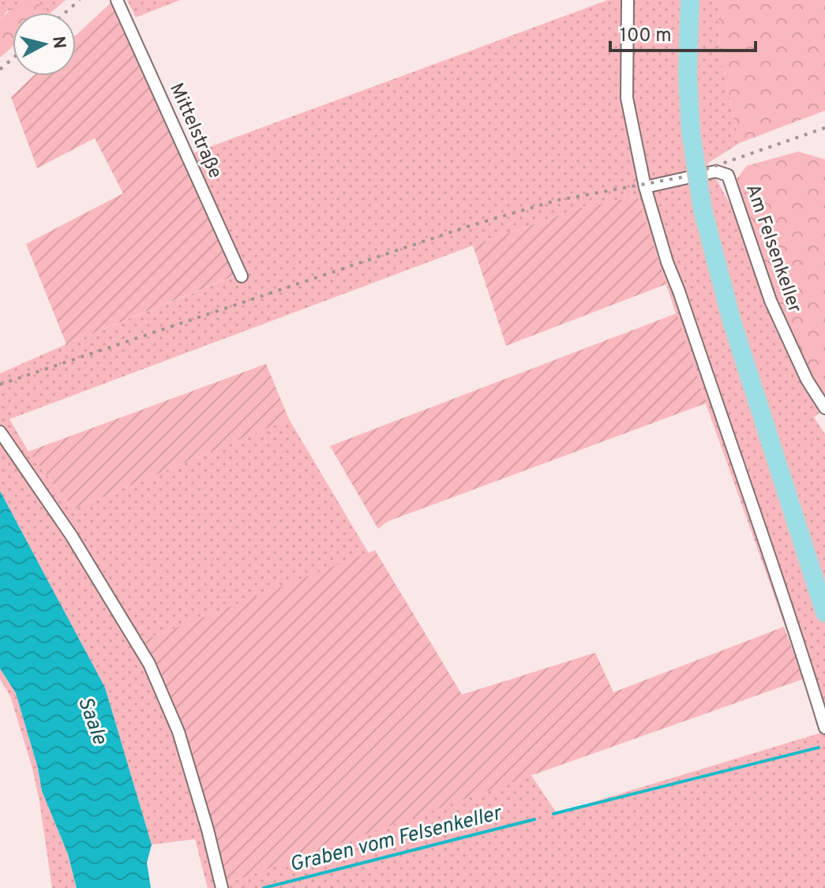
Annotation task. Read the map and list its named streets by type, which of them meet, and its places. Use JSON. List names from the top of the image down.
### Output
{
  "streets": {
    "street": ["Mittelstraße", "Am Felsenkeller"]
  },
  "water": ["Saale", "Graben vom Felsenkeller"],
  "scale_bar": "100 m",
  "north": "right"
}
